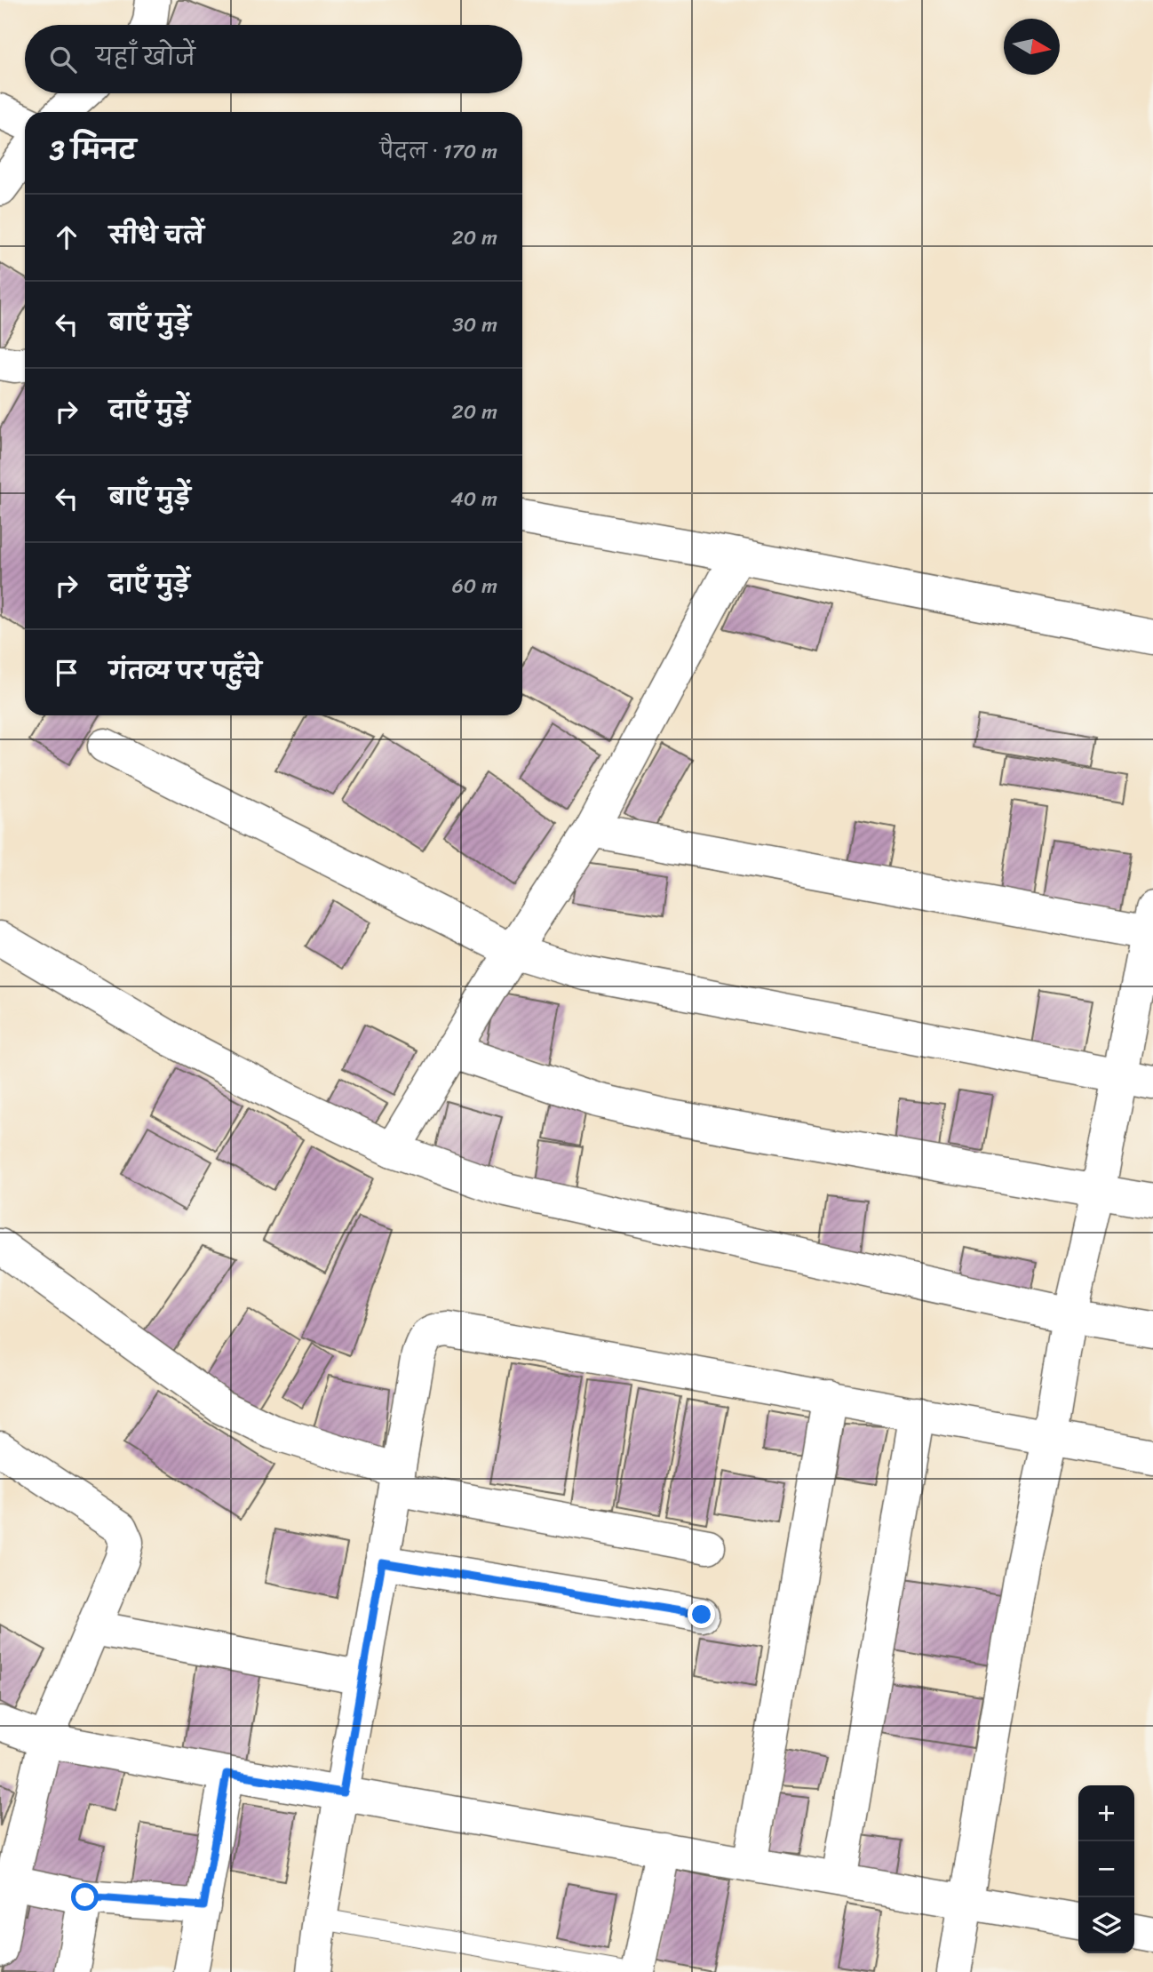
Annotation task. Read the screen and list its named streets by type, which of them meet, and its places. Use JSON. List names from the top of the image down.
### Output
{
  "north": "right",
  "page": {
    "search": "यहाँ खोजें",
    "heading": ["3 मिनट", "पैदल · 170 m"],
    "list": [
      ["सीधे चलें", "20 m"],
      ["बाएँ मुड़ें", "30 m"],
      ["दाएँ मुड़ें", "20 m"],
      ["बाएँ मुड़ें", "40 m"],
      ["दाएँ मुड़ें", "60 m"],
      "गंतव्य पर पहुँचे"
    ],
    "map_buttons": ["+", "−"]
  }
}
